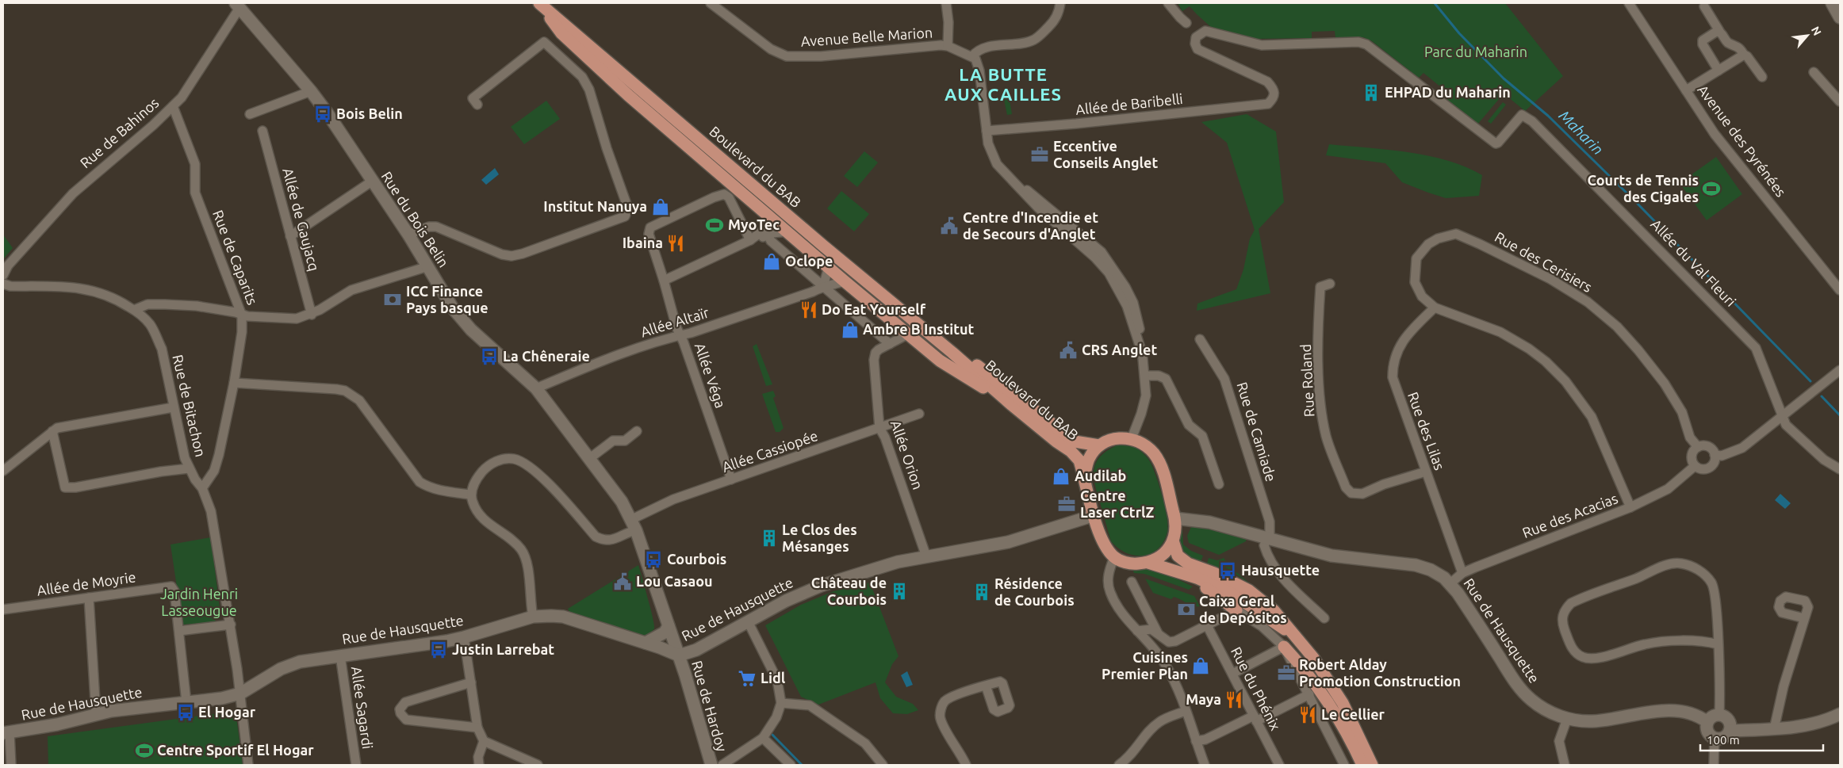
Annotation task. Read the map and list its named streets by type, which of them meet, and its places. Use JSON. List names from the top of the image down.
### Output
{
  "streets": {
    "main road": ["Boulevard du BAB"],
    "street": [
      "Avenue Belle Marion",
      "Allée de Baribelli",
      "Rue de Bahinos",
      "Avenue des Pyrénées",
      "Allée de Gaujacq",
      "Rue du Bois Belin",
      "Rue de Caparits",
      "Rue des Cerisiers",
      "Allée du Val Fleuri",
      "Allée Altaïr",
      "Allée Véga",
      "Rue Roland",
      "Rue de Bitachon",
      "Rue des Lilas",
      "Rue de Camiade",
      "Allée Cassiopée",
      "Allée Orion",
      "Rue des Acacias",
      "Allée de Moyrie",
      "Rue de Hausquette",
      "Rue du Phénix",
      "Rue de Hardoy",
      "Allée Sagardi"
    ]
  },
  "crossings": [
    ["Allée de Baribelli", "Allée du Val Fleuri"],
    ["Rue de Bahinos", "Rue du Bois Belin"],
    ["Rue de Bahinos", "Rue de Caparits"],
    ["Boulevard du BAB", "Rue de Hausquette"],
    ["Rue du Bois Belin", "Allée Altaïr"],
    ["Rue du Bois Belin", "Allée Cassiopée"],
    ["Rue du Bois Belin", "Rue de Hausquette"],
    ["Rue du Bois Belin", "Rue de Hardoy"],
    ["Rue de Caparits", "Rue de Bitachon"],
    ["Rue des Cerisiers", "Rue des Lilas"],
    ["Rue des Cerisiers", "Rue des Acacias"],
    ["Allée Altaïr", "Allée Véga"],
    ["Allée Véga", "Allée Cassiopée"],
    ["Rue Roland", "Rue des Lilas"],
    ["Rue de Bitachon", "Rue de Hausquette"],
    ["Rue des Lilas", "Rue des Acacias"],
    ["Rue de Camiade", "Rue de Hausquette"],
    ["Allée Cassiopée", "Allée Orion"],
    ["Allée Orion", "Rue de Hausquette"],
    ["Rue des Acacias", "Rue de Hausquette"],
    ["Rue de Hausquette", "Rue de Hardoy"],
    ["Rue de Hausquette", "Allée Sagardi"]
  ],
  "districts": ["LA BUTTE AUX CAILLES"],
  "water": ["Maharin"],
  "parks": ["Parc du Maharin", "Jardin Henri Lasseougue"],
  "places": {
    "building": [
      "EHPAD du Maharin",
      "Le Clos des Mésanges",
      "Château de Courbois",
      "Résidence de Courbois"
    ],
    "bus stop": [
      "Bois Belin",
      "La Chêneraie",
      "Courbois",
      "Hausquette",
      "Justin Larrebat",
      "El Hogar"
    ],
    "office": ["Eccentive Conseils Anglet", "Centre Laser CtrlZ", "Robert Alday Promotion Construction"],
    "sports": ["Courts de Tennis des Cigales", "MyoTec", "Centre Sportif El Hogar"],
    "shop": [
      "Institut Nanuya",
      "Oclope",
      "Ambre B Institut",
      "Audilab",
      "Cuisines Premier Plan"
    ],
    "public building": ["Centre d'Incendie et de Secours d'Anglet", "CRS Anglet", "Lou Casaou"],
    "restaurant": [
      "Ibaina",
      "Do Eat Yourself",
      "Maya",
      "Le Cellier"
    ],
    "bank": ["ICC Finance Pays basque", "Caixa Geral de Depósitos"],
    "supermarket": ["Lidl"]
  },
  "scale_bar": "100 m",
  "north": "top right"
}
